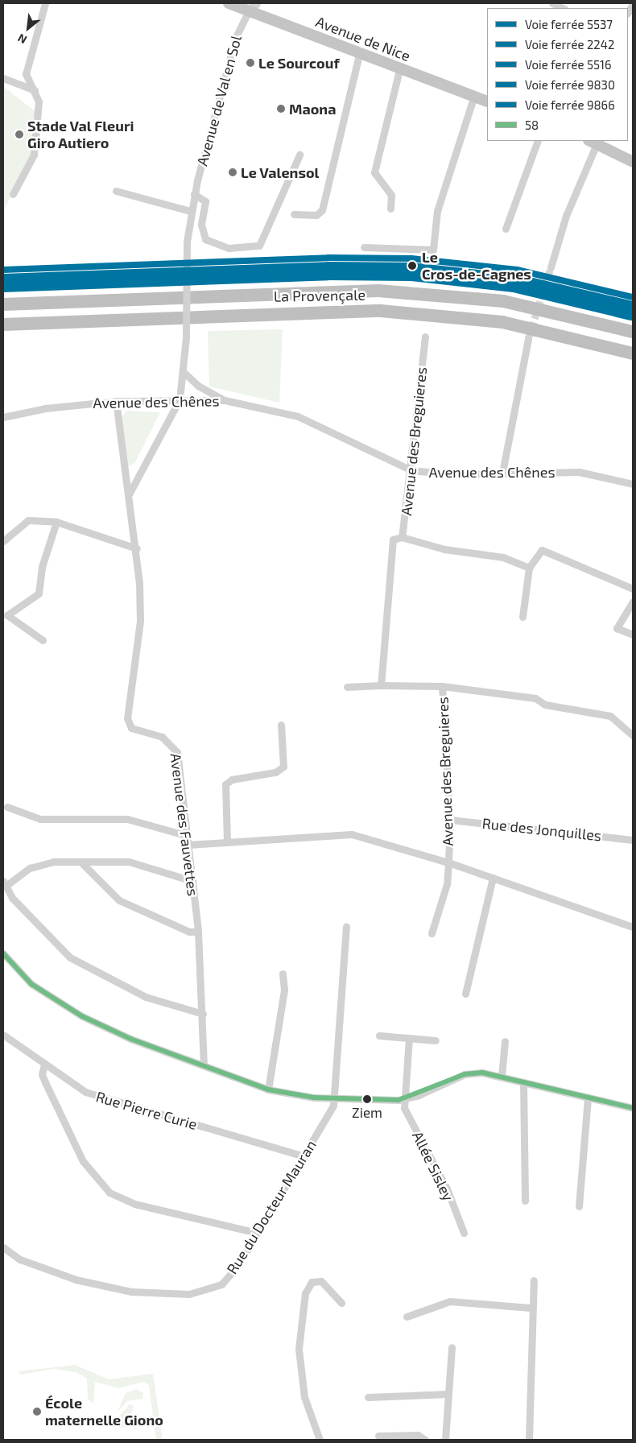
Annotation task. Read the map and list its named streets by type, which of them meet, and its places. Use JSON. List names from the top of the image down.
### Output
{
  "streets": {
    "highway": ["La Provençale"],
    "main road": ["Avenue de Nice"],
    "street": [
      "Avenue de Val en Sol",
      "Avenue des Chênes",
      "Avenue des Breguieres",
      "Avenue des Fauvettes",
      "Rue des Jonquilles",
      "Rue Pierre Curie",
      "Allée Sisley",
      "Rue du Docteur Mauran"
    ]
  },
  "crossings": [
    ["Avenue de Nice", "Avenue de Val en Sol"],
    ["Avenue de Val en Sol", "Avenue des Chênes"],
    ["Avenue des Chênes", "Avenue des Breguieres"],
    ["Avenue des Chênes", "Avenue des Fauvettes"],
    ["Avenue des Breguieres", "Rue des Jonquilles"],
    ["Rue Pierre Curie", "Rue du Docteur Mauran"]
  ],
  "places": [
    "Le Sourcouf",
    "Maona",
    "Stade Val Fleuri Giro Autiero",
    "Le Valensol",
    "Le Cros-de-Cagnes",
    "Ziem",
    "École maternelle Giono"
  ],
  "lines": [
    "rail line 9866",
    "rail line 2242",
    "rail line 5537",
    "rail line 5516",
    "rail line 9830",
    "transit line 58"
  ],
  "legend": [
    "Voie ferrée 5537",
    "Voie ferrée 2242",
    "Voie ferrée 5516",
    "Voie ferrée 9830",
    "Voie ferrée 9866",
    "58"
  ],
  "north": "bottom left"
}
